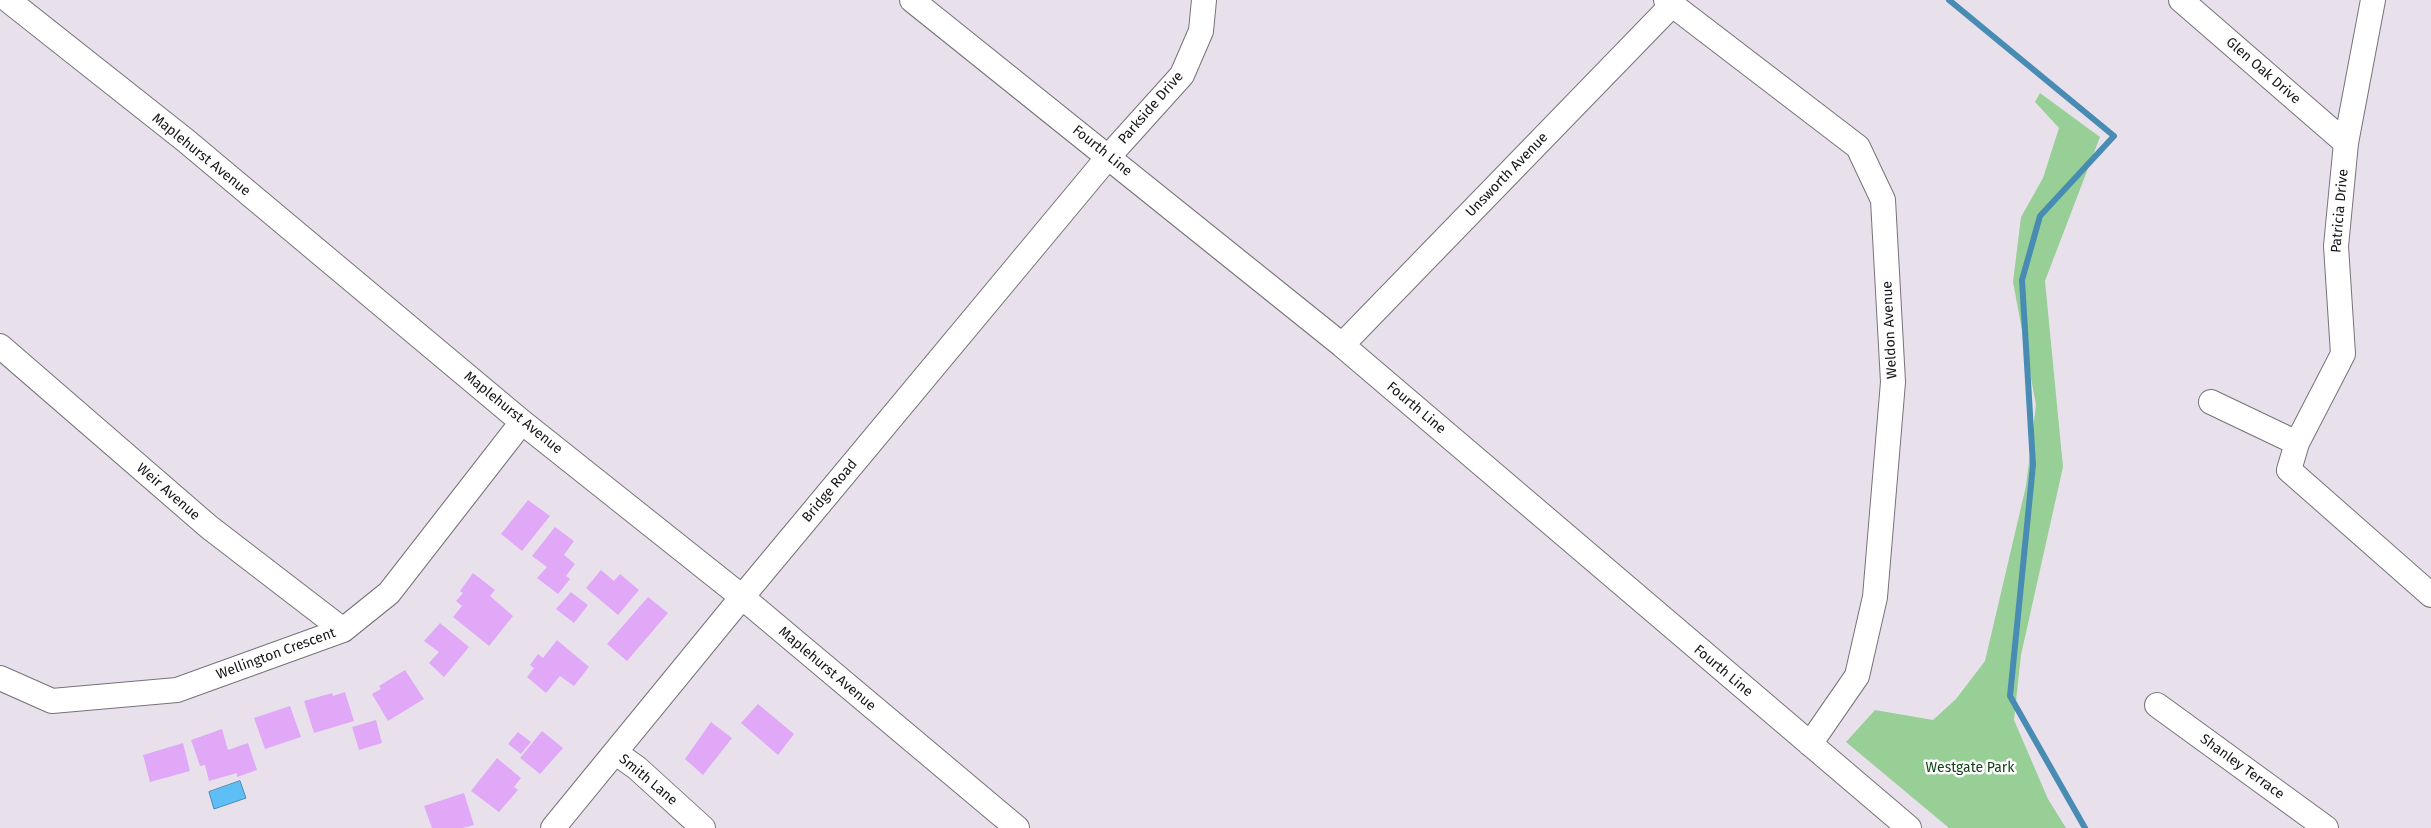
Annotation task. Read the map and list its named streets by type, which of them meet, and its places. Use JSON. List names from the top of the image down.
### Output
{
  "streets": {
    "street": [
      "Glen Oak Drive",
      "Parkside Drive",
      "Fourth Line",
      "Maplehurst Avenue",
      "Unsworth Avenue",
      "Patricia Drive",
      "Weldon Avenue",
      "Bridge Road",
      "Weir Avenue",
      "Wellington Crescent",
      "Shanley Terrace",
      "Smith Lane"
    ]
  },
  "crossings": [
    ["Glen Oak Drive", "Patricia Drive"],
    ["Parkside Drive", "Fourth Line"],
    ["Parkside Drive", "Bridge Road"],
    ["Fourth Line", "Unsworth Avenue"],
    ["Fourth Line", "Weldon Avenue"],
    ["Fourth Line", "Bridge Road"],
    ["Maplehurst Avenue", "Bridge Road"],
    ["Maplehurst Avenue", "Wellington Crescent"],
    ["Unsworth Avenue", "Weldon Avenue"],
    ["Bridge Road", "Smith Lane"],
    ["Weir Avenue", "Wellington Crescent"]
  ],
  "parks": ["Westgate Park"]
}
